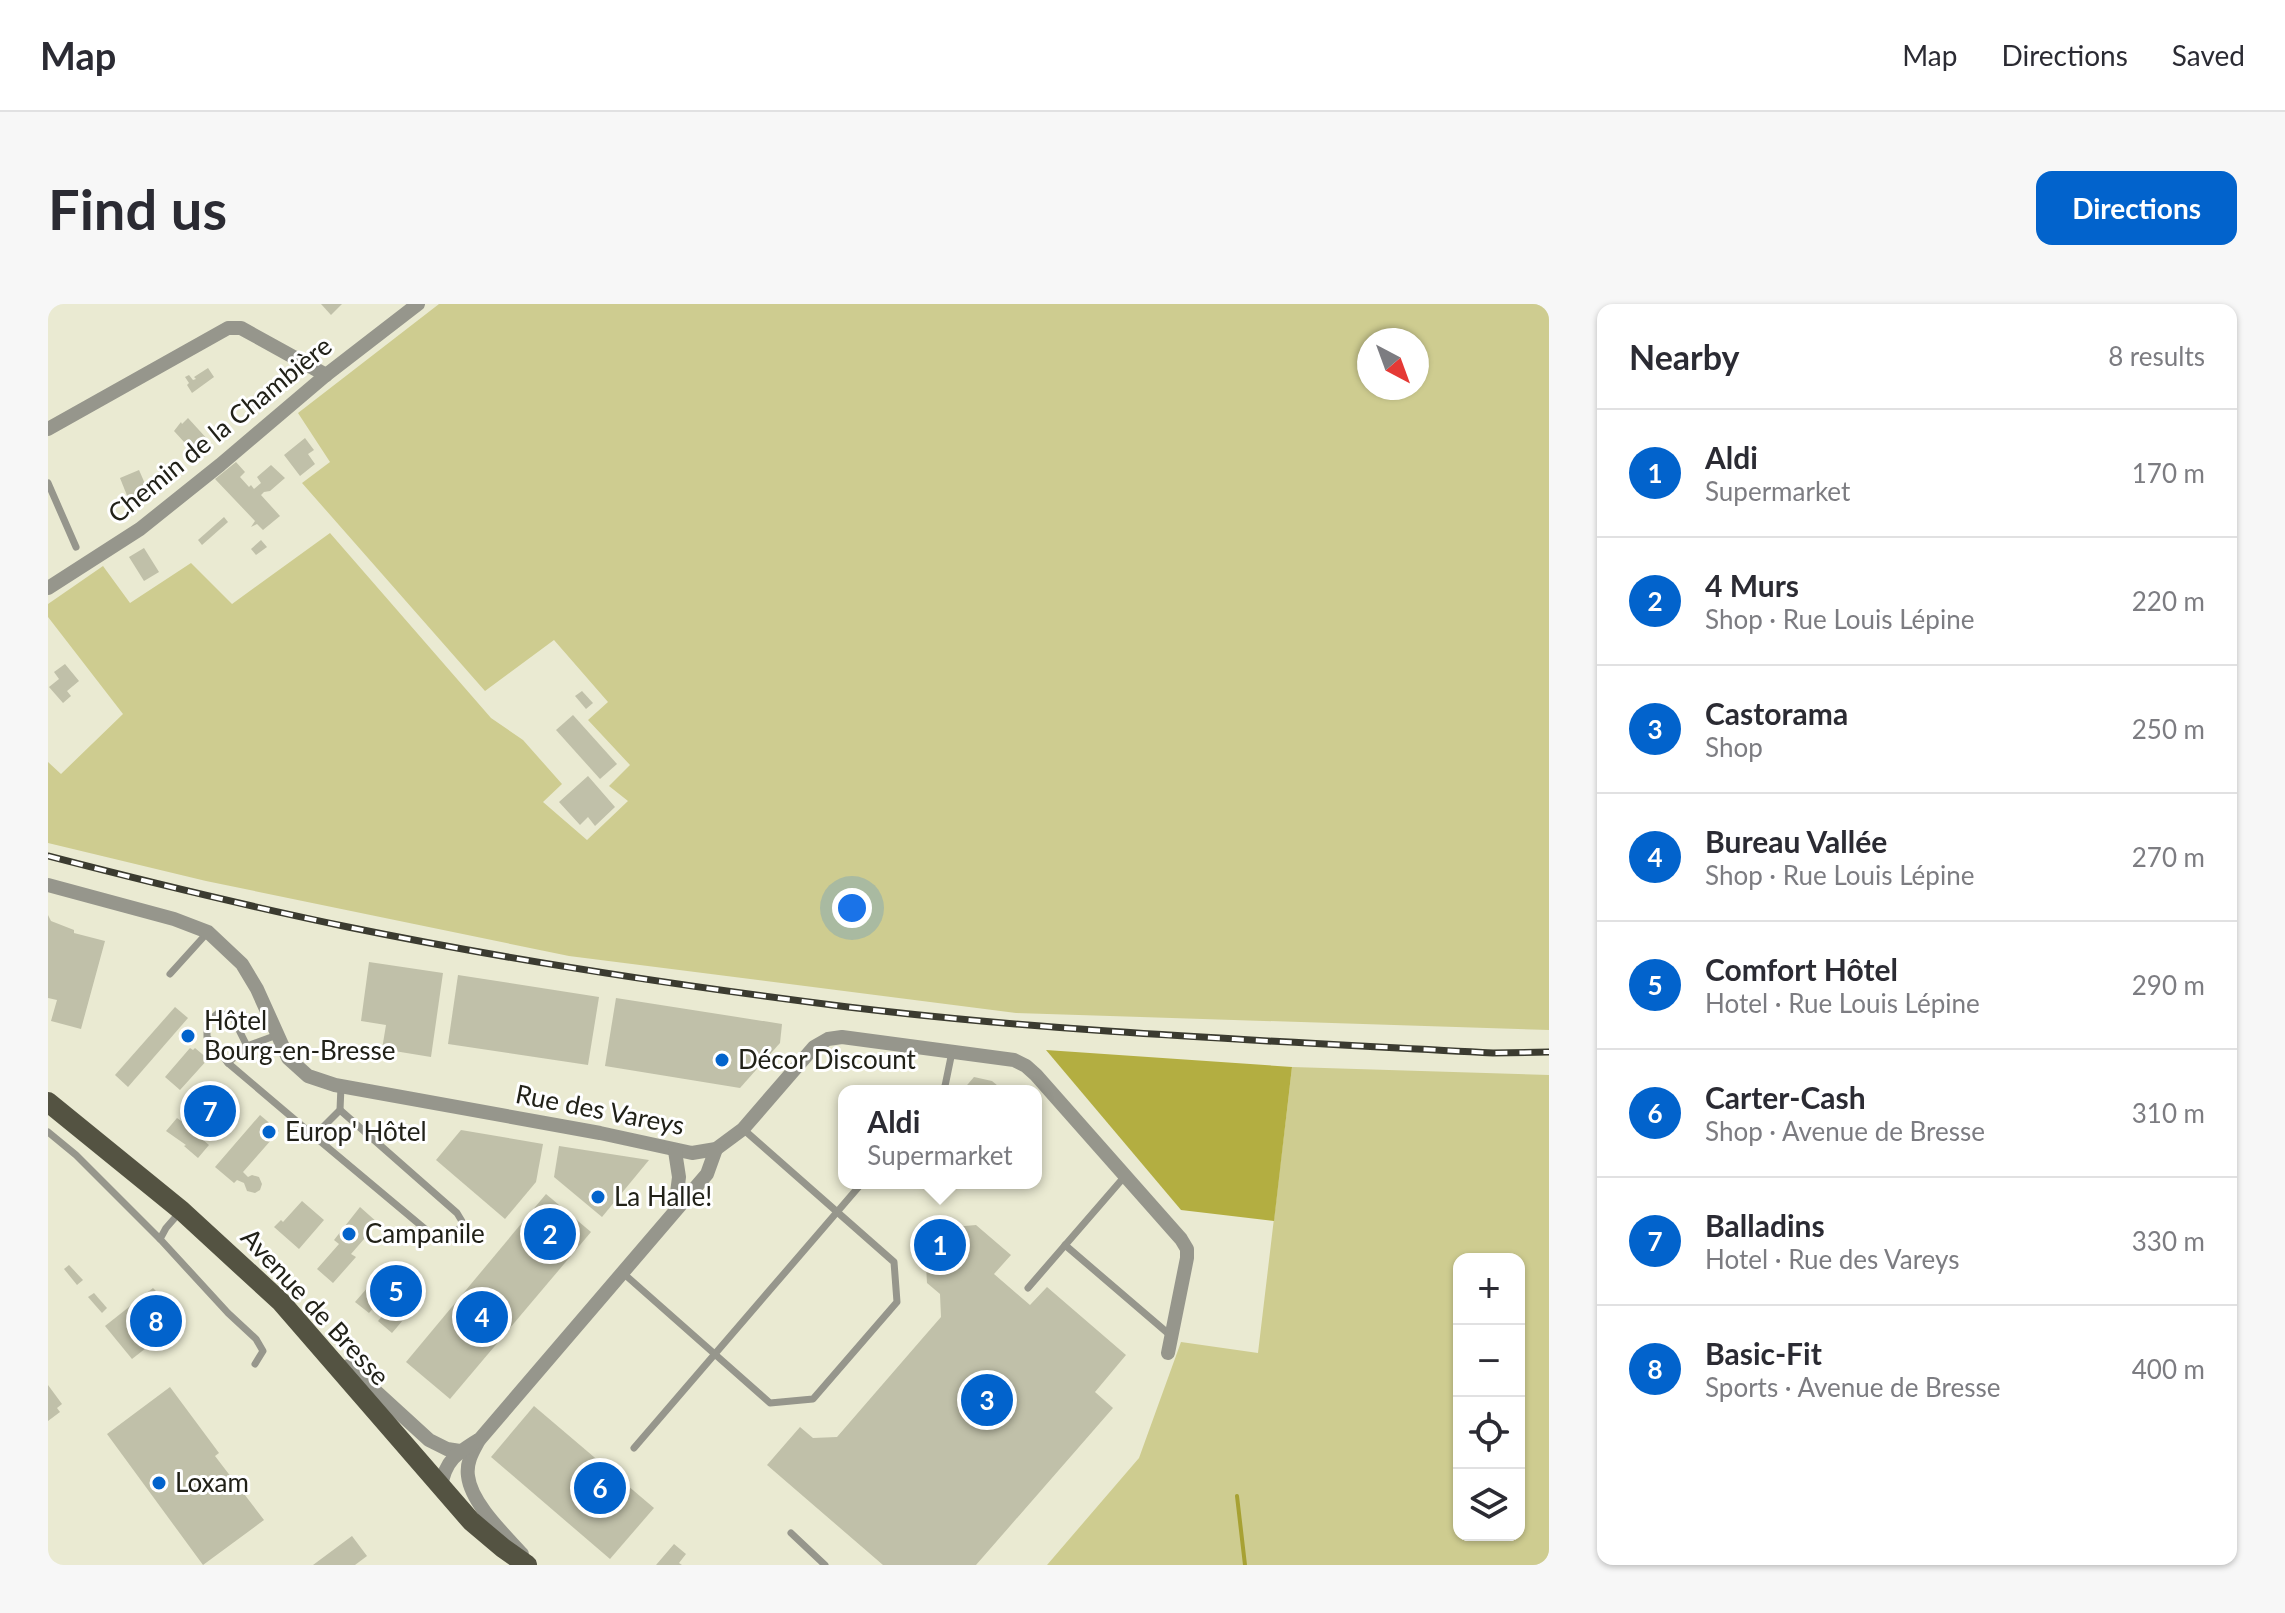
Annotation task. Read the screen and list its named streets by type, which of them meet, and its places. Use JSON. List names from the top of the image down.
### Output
{
  "streets": {
    "main road": ["Avenue de Bresse"],
    "street": ["Chemin de la Chambière", "Rue des Vareys"]
  },
  "places": [
    "Hôtel Bourg-en-Bresse",
    "Décor Discount",
    "Europ' Hôtel",
    "La Halle!",
    "Campanile",
    "Loxam"
  ],
  "north": "bottom right",
  "page": {
    "header": "Map",
    "nav": ["Map", "Directions", "Saved"],
    "buttons": "Directions",
    "title": "Find us",
    "heading": ["Nearby", "8 results"],
    "list": [
      {
        "mark": "1",
        "name": "Aldi",
        "note": "Supermarket",
        "value": "170 m"
      },
      {
        "mark": "2",
        "name": "4 Murs",
        "note": "Shop · Rue Louis Lépine",
        "value": "220 m"
      },
      {
        "mark": "3",
        "name": "Castorama",
        "note": "Shop",
        "value": "250 m"
      },
      {
        "mark": "4",
        "name": "Bureau Vallée",
        "note": "Shop · Rue Louis Lépine",
        "value": "270 m"
      },
      {
        "mark": "5",
        "name": "Comfort Hôtel",
        "note": "Hotel · Rue Louis Lépine",
        "value": "290 m"
      },
      {
        "mark": "6",
        "name": "Carter-Cash",
        "note": "Shop · Avenue de Bresse",
        "value": "310 m"
      },
      {
        "mark": "7",
        "name": "Balladins",
        "note": "Hotel · Rue des Vareys",
        "value": "330 m"
      },
      {
        "mark": "8",
        "name": "Basic-Fit",
        "note": "Sports · Avenue de Bresse",
        "value": "400 m"
      }
    ],
    "pins": [
      "7",
      "2",
      "1",
      "5",
      "4",
      "8",
      "3",
      "6"
    ],
    "popup": ["Aldi", "Supermarket"],
    "map_buttons": ["+", "−"]
  }
}
